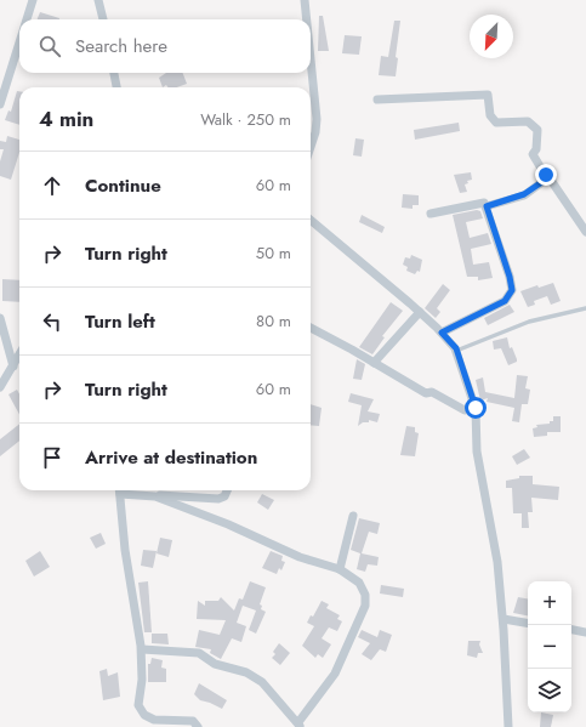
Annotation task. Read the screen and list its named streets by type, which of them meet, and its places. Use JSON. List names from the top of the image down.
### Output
{
  "north": "bottom left",
  "page": {
    "search": "Search here",
    "heading": ["4 min", "Walk · 250 m"],
    "list": [
      ["Continue", "60 m"],
      ["Turn right", "50 m"],
      ["Turn left", "80 m"],
      ["Turn right", "60 m"],
      "Arrive at destination"
    ],
    "map_buttons": ["+", "−"]
  }
}
